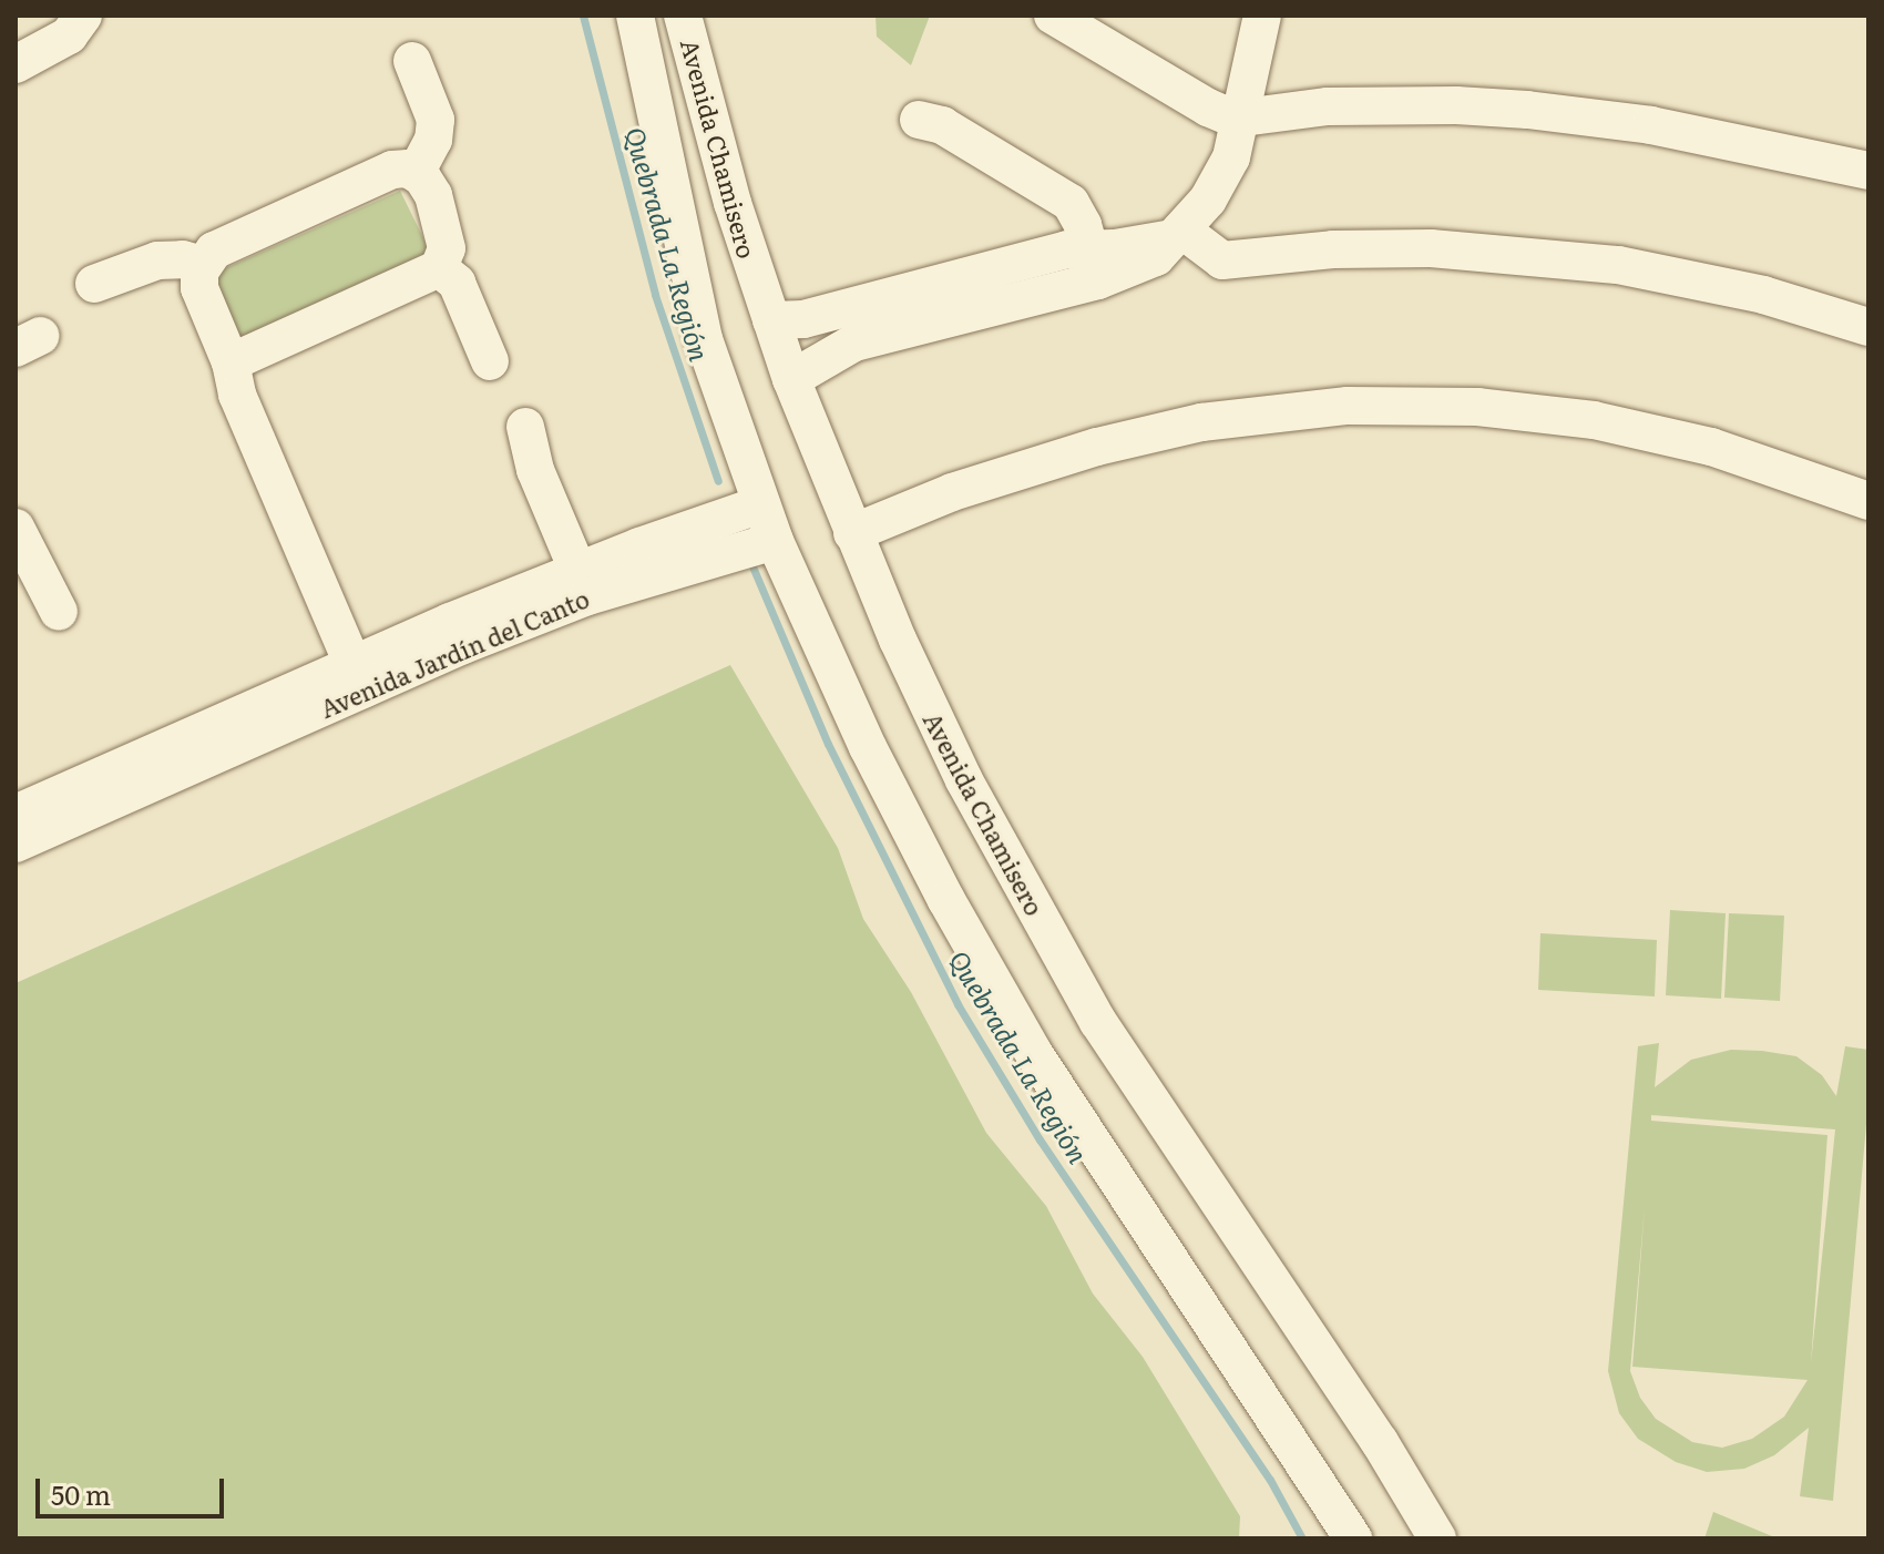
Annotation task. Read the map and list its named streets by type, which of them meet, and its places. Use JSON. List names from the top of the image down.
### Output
{
  "streets": {
    "street": ["Avenida Chamisero", "Avenida Jardín del Canto"]
  },
  "crossings": [
    ["Avenida Chamisero", "Avenida Jardín del Canto"]
  ],
  "water": ["Quebrada La Región"],
  "scale_bar": "50 m"
}
